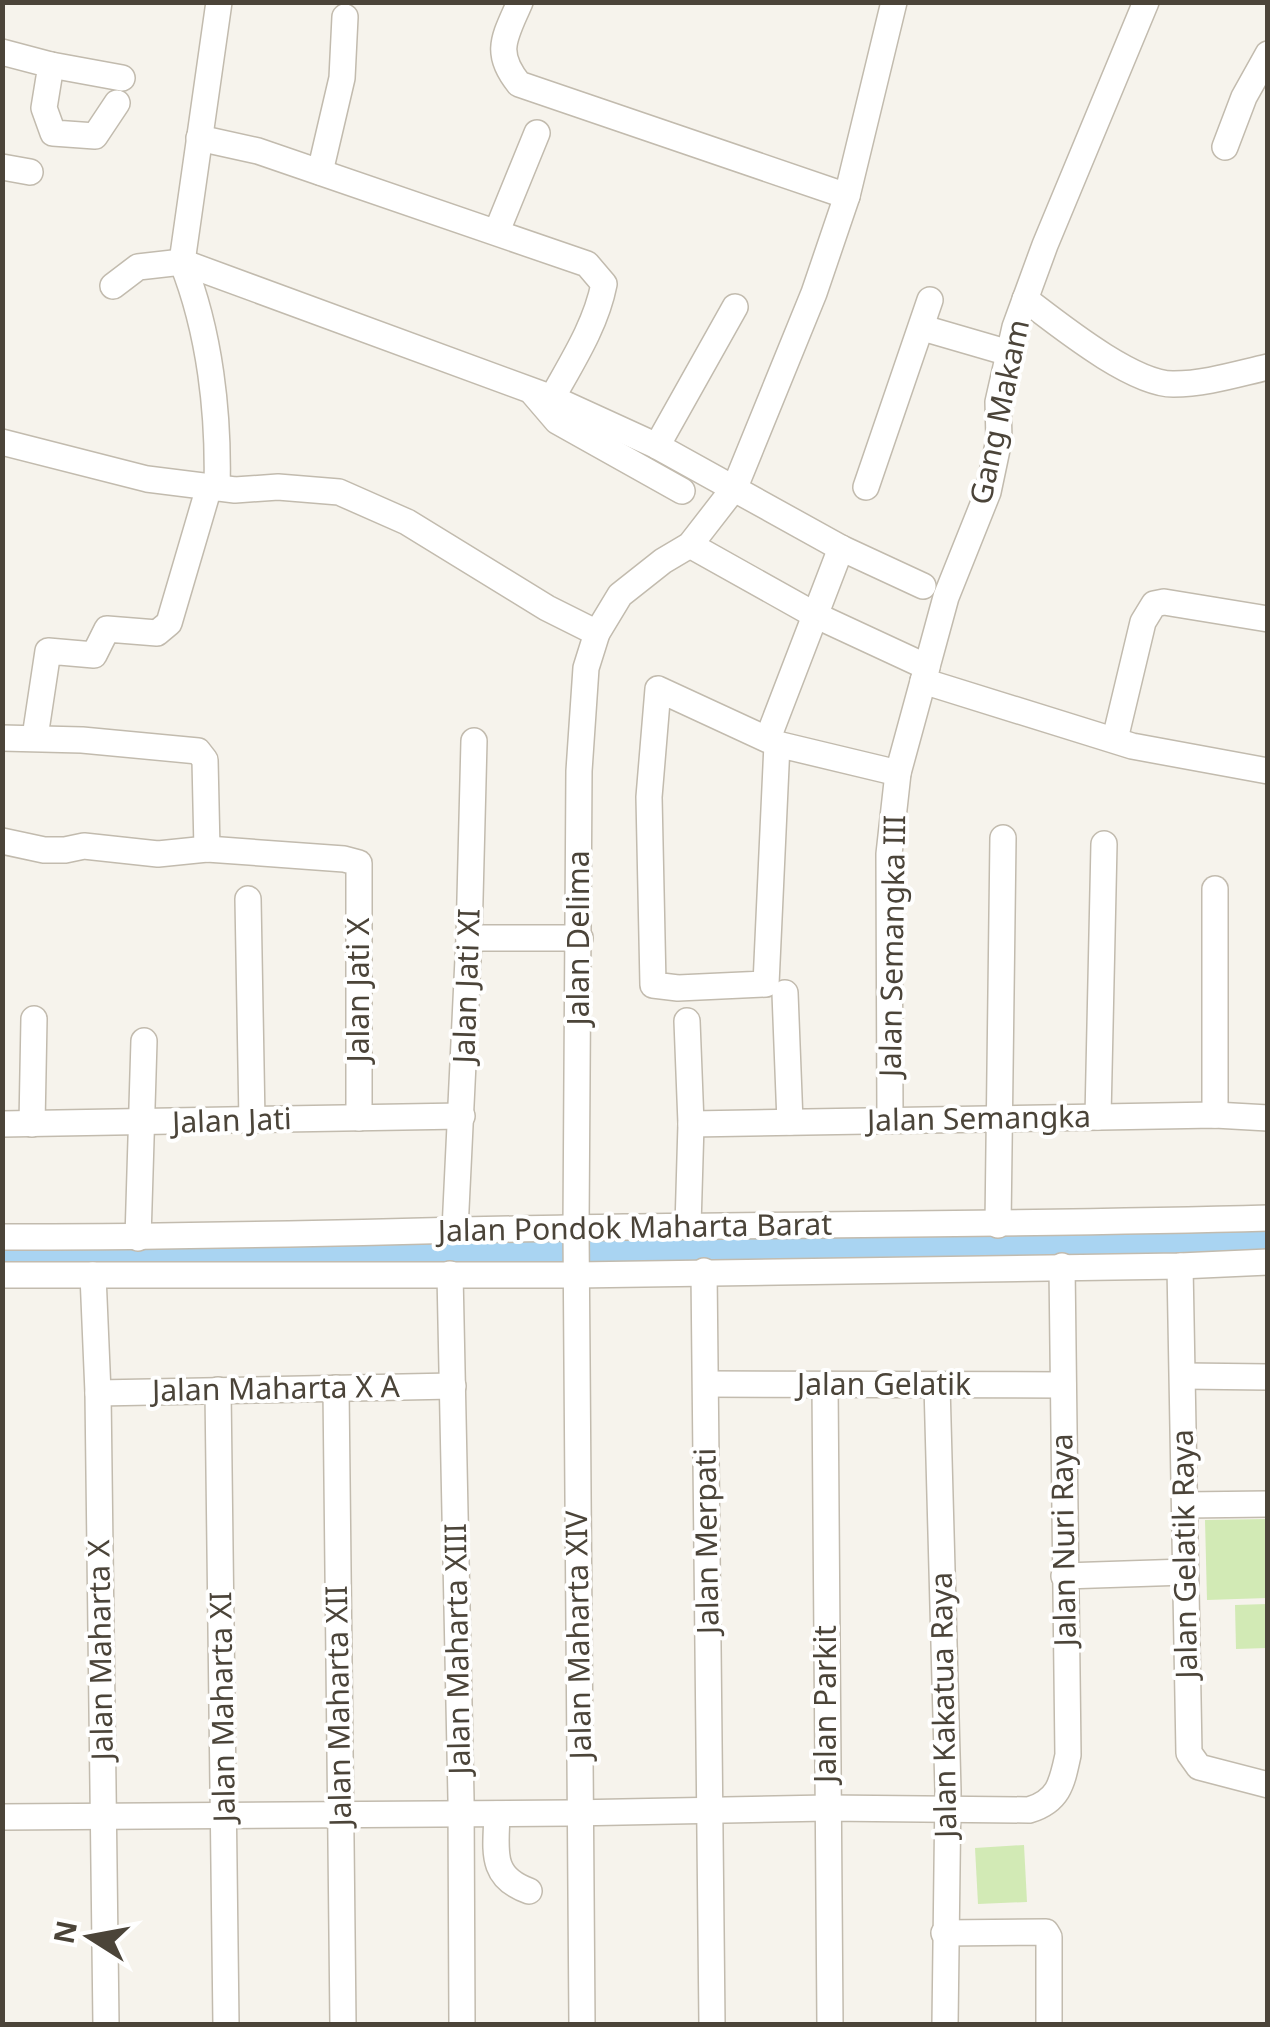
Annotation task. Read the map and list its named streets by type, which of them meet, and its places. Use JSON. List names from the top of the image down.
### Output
{
  "streets": {
    "street": [
      "Gang Makam",
      "Jalan Delima",
      "Jalan Semangka III",
      "Jalan Jati XI",
      "Jalan Jati X",
      "Jalan Semangka",
      "Jalan Jati",
      "Jalan Pondok Maharta Barat",
      "Jalan Gelatik",
      "Jalan Maharta X A",
      "Jalan Nuri Raya",
      "Jalan Merpati",
      "Jalan Gelatik Raya",
      "Jalan Maharta XIV",
      "Jalan Maharta XIII",
      "Jalan Maharta X",
      "Jalan Parkit",
      "Jalan Kakatua Raya",
      "Jalan Maharta XII",
      "Jalan Maharta XI"
    ]
  },
  "crossings": [
    ["Gang Makam", "Jalan Semangka III"],
    ["Jalan Delima", "Jalan Pondok Maharta Barat"],
    ["Jalan Delima", "Jalan Maharta XIV"],
    ["Jalan Semangka III", "Jalan Semangka"],
    ["Jalan Jati XI", "Jalan Jati"],
    ["Jalan Jati XI", "Jalan Pondok Maharta Barat"],
    ["Jalan Jati X", "Jalan Jati"],
    ["Jalan Pondok Maharta Barat", "Jalan Nuri Raya"],
    ["Jalan Pondok Maharta Barat", "Jalan Merpati"],
    ["Jalan Pondok Maharta Barat", "Jalan Gelatik Raya"],
    ["Jalan Pondok Maharta Barat", "Jalan Maharta XIV"],
    ["Jalan Pondok Maharta Barat", "Jalan Maharta XIII"],
    ["Jalan Pondok Maharta Barat", "Jalan Maharta X"],
    ["Jalan Gelatik", "Jalan Nuri Raya"],
    ["Jalan Gelatik", "Jalan Merpati"],
    ["Jalan Gelatik", "Jalan Parkit"],
    ["Jalan Gelatik", "Jalan Kakatua Raya"],
    ["Jalan Maharta X A", "Jalan Maharta XIII"],
    ["Jalan Maharta X A", "Jalan Maharta X"],
    ["Jalan Maharta X A", "Jalan Maharta XII"],
    ["Jalan Maharta X A", "Jalan Maharta XI"],
    ["Jalan Nuri Raya", "Jalan Kakatua Raya"]
  ],
  "north": "left"
}
